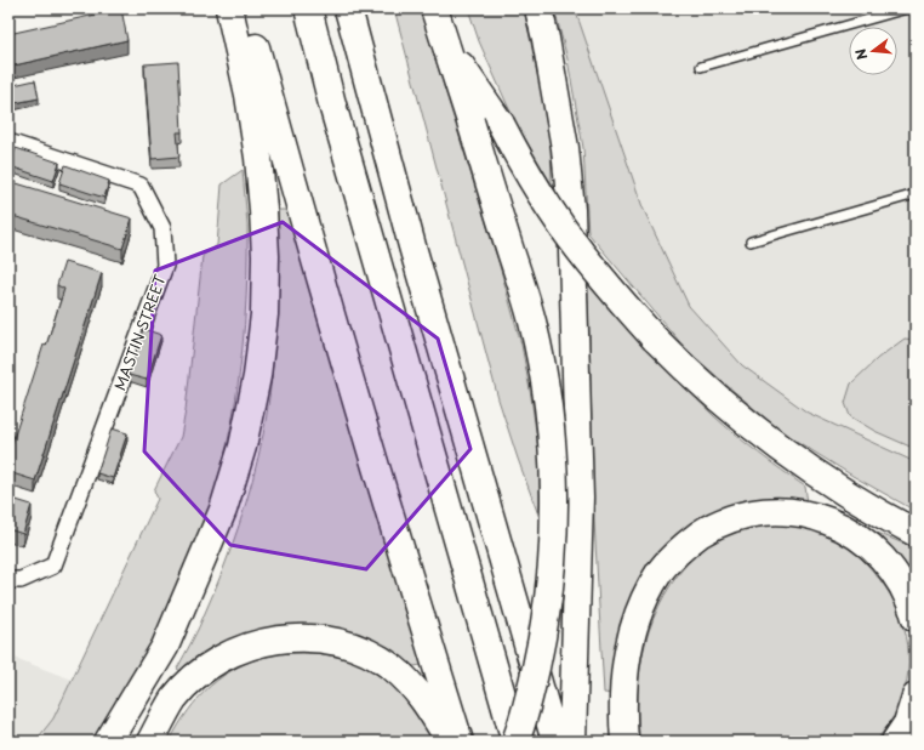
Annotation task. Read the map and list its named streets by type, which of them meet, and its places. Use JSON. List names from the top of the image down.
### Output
{
  "streets": {
    "street": ["MASTIN STREET"]
  },
  "north": "left"
}
